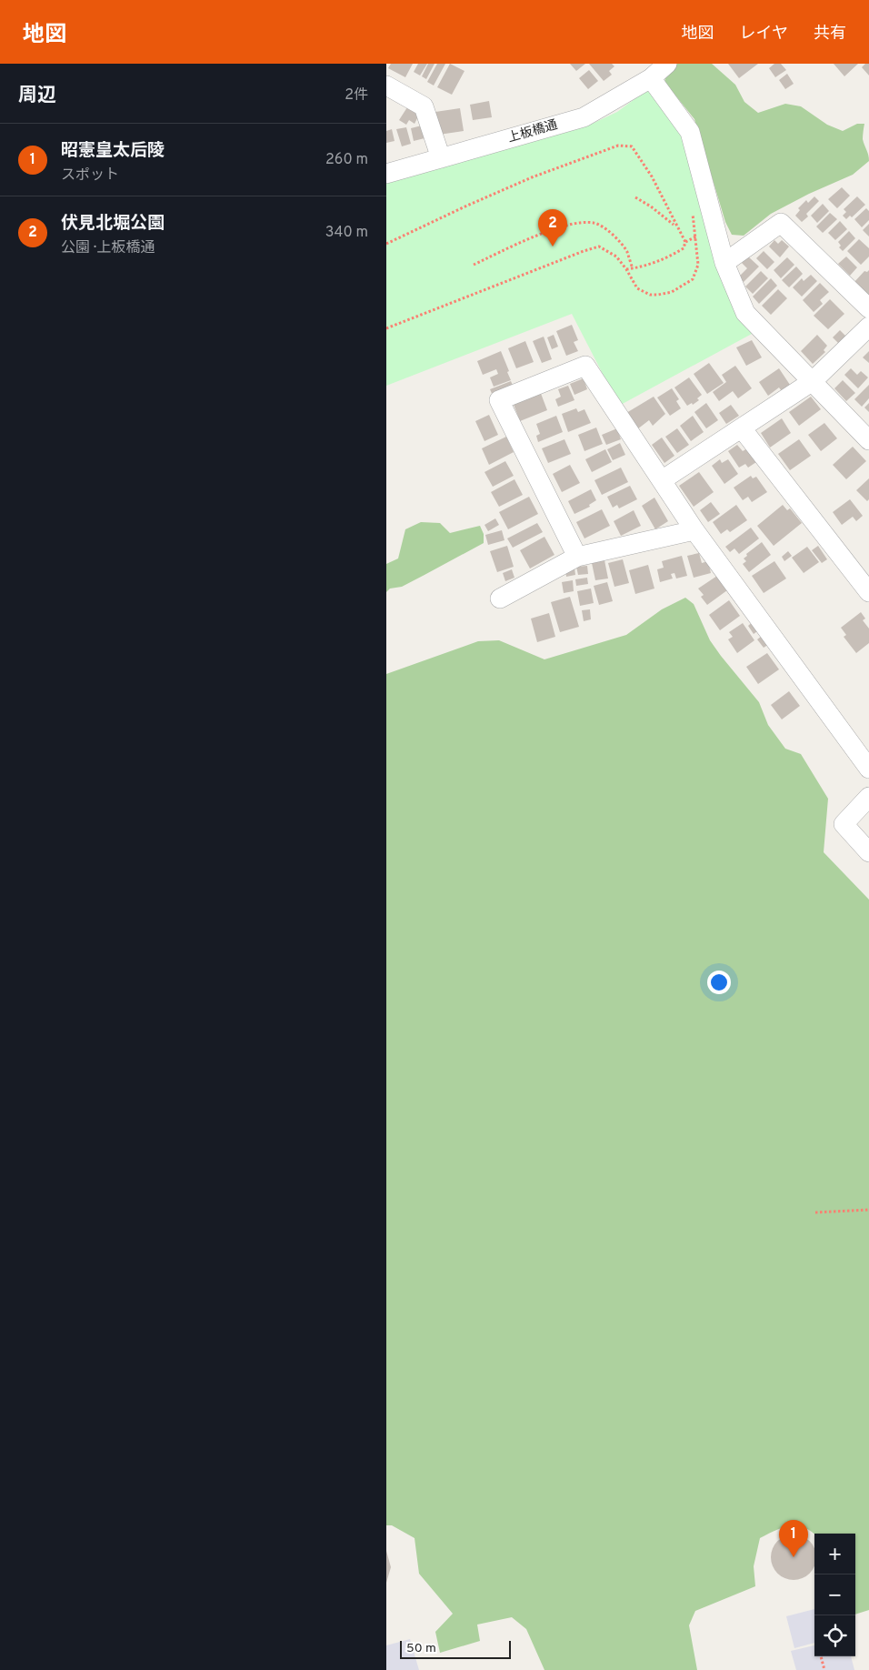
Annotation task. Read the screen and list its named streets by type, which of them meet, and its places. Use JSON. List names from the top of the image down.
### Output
{
  "streets": {
    "street": ["上板橋通"]
  },
  "scale_bar": "50 m",
  "page": {
    "header": "地図",
    "nav": ["地図", "レイヤ", "共有"],
    "heading": ["周辺", "2件"],
    "list": [
      {
        "mark": "1",
        "name": "昭憲皇太后陵",
        "note": "スポット",
        "value": "260 m"
      },
      {
        "mark": "2",
        "name": "伏見北堀公園",
        "note": "公園 · 上板橋通",
        "value": "340 m"
      }
    ],
    "pins": ["2", "1"],
    "map_buttons": ["+", "−"],
    "scale": "50 m"
  }
}
